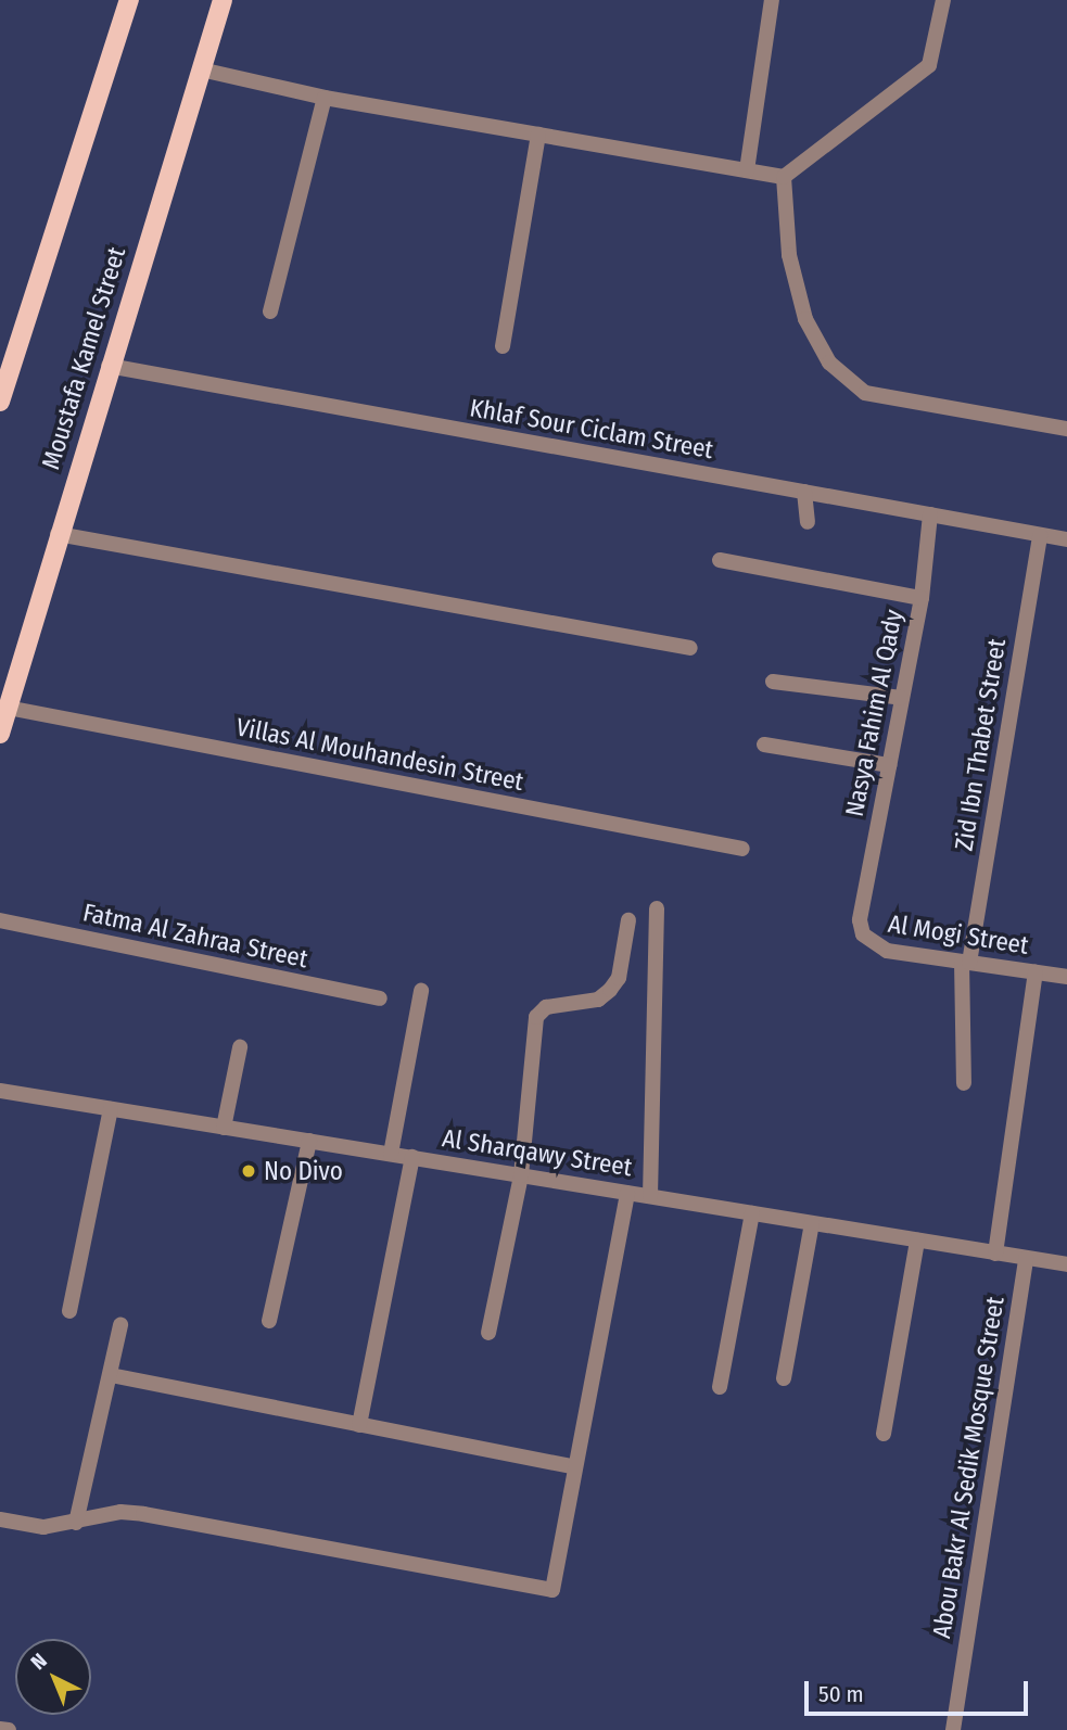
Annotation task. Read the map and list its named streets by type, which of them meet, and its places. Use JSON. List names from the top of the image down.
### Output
{
  "streets": {
    "main road": ["Moustafa Kamel Street"],
    "street": [
      "Khlaf Sour Ciclam Street",
      "Nasya Fahim Al Qady",
      "Zid Ibn Thabet Street",
      "Villas Al Mouhandesin Street",
      "Al Mogi Street",
      "Fatma Al Zahraa Street",
      "Al Sharqawy Street",
      "Abou Bakr Al Sedik Mosque Street"
    ]
  },
  "crossings": [
    ["Moustafa Kamel Street", "Khlaf Sour Ciclam Street"],
    ["Moustafa Kamel Street", "Villas Al Mouhandesin Street"],
    ["Khlaf Sour Ciclam Street", "Nasya Fahim Al Qady"],
    ["Khlaf Sour Ciclam Street", "Zid Ibn Thabet Street"],
    ["Nasya Fahim Al Qady", "Al Mogi Street"],
    ["Zid Ibn Thabet Street", "Al Mogi Street"],
    ["Al Sharqawy Street", "Abou Bakr Al Sedik Mosque Street"]
  ],
  "places": ["No Divo"],
  "scale_bar": "50 m",
  "north": "top left"
}
